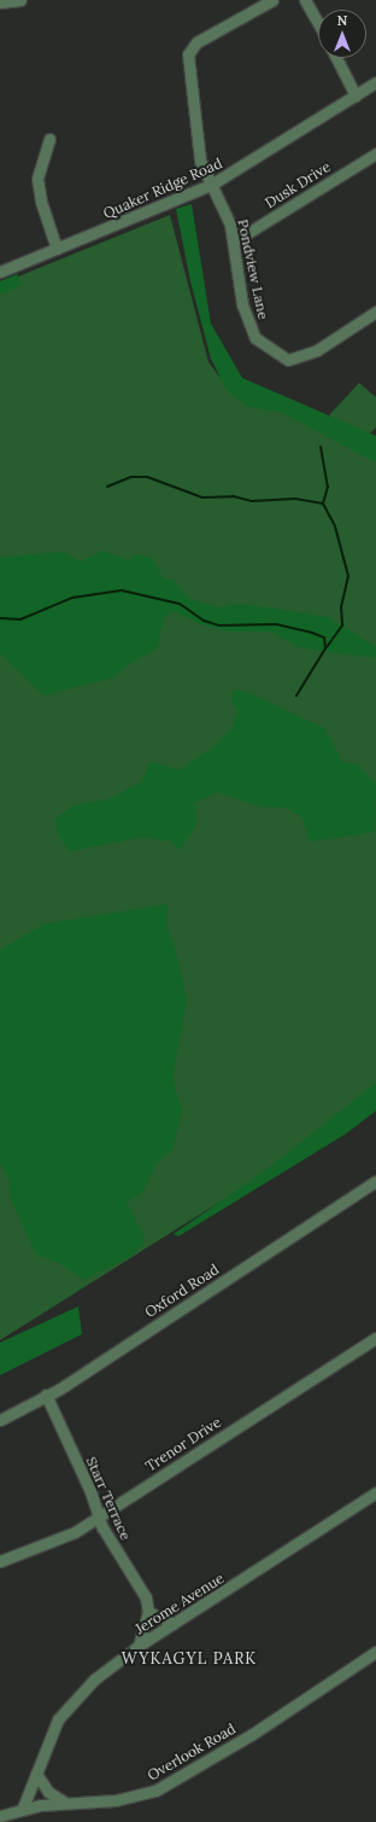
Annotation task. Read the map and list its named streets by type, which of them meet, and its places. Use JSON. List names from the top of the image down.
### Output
{
  "streets": {
    "street": [
      "Dusk Drive",
      "Quaker Ridge Road",
      "Pondview Lane",
      "Oxford Road",
      "Trenor Drive",
      "Starr Terrace",
      "Jerome Avenue",
      "Overlook Road"
    ]
  },
  "crossings": [
    ["Dusk Drive", "Pondview Lane"],
    ["Quaker Ridge Road", "Pondview Lane"],
    ["Oxford Road", "Starr Terrace"],
    ["Trenor Drive", "Starr Terrace"],
    ["Jerome Avenue", "Overlook Road"]
  ],
  "districts": ["WYKAGYL PARK"],
  "north": "top"
}
